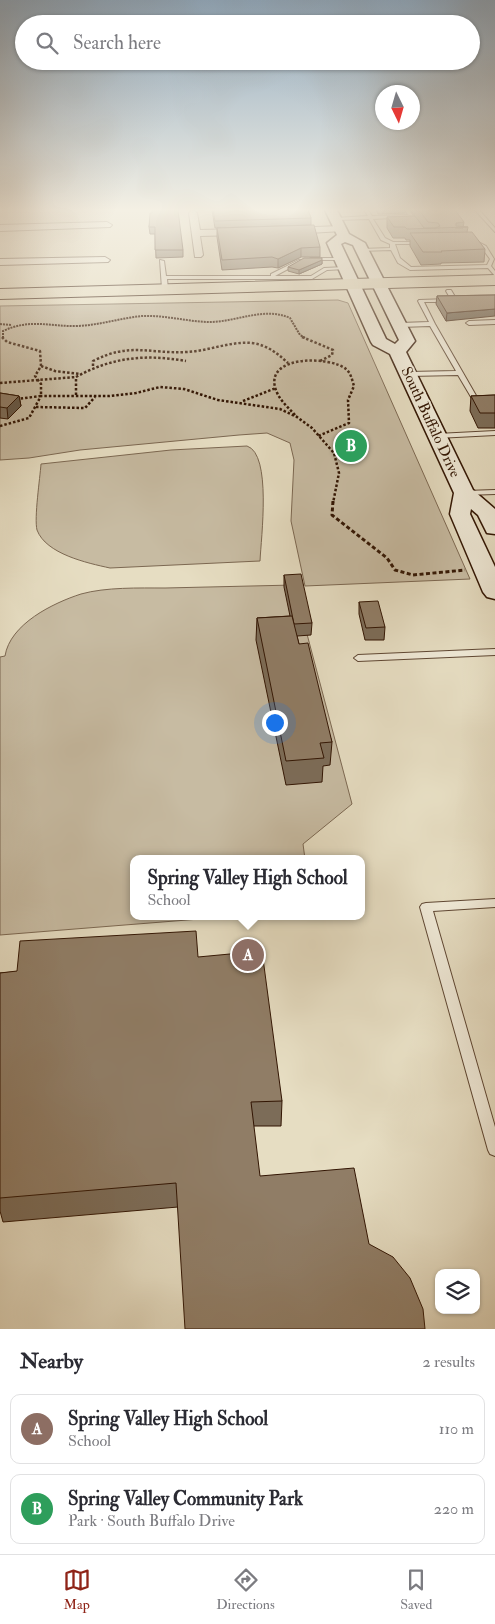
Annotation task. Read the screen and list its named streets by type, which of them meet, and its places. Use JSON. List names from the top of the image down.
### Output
{
  "streets": {
    "main road": ["South Buffalo Drive"]
  },
  "north": "bottom",
  "page": {
    "search": "Search here",
    "pins": ["B", "A"],
    "popup": ["Spring Valley High School", "School"],
    "heading": ["Nearby", "2 results"],
    "list": [
      {
        "mark": "A",
        "name": "Spring Valley High School",
        "note": "School",
        "value": "110 m"
      },
      {
        "mark": "B",
        "name": "Spring Valley Community Park",
        "note": "Park · South Buffalo Drive",
        "value": "220 m"
      }
    ],
    "nav": ["Map", "Directions", "Saved"]
  }
}
